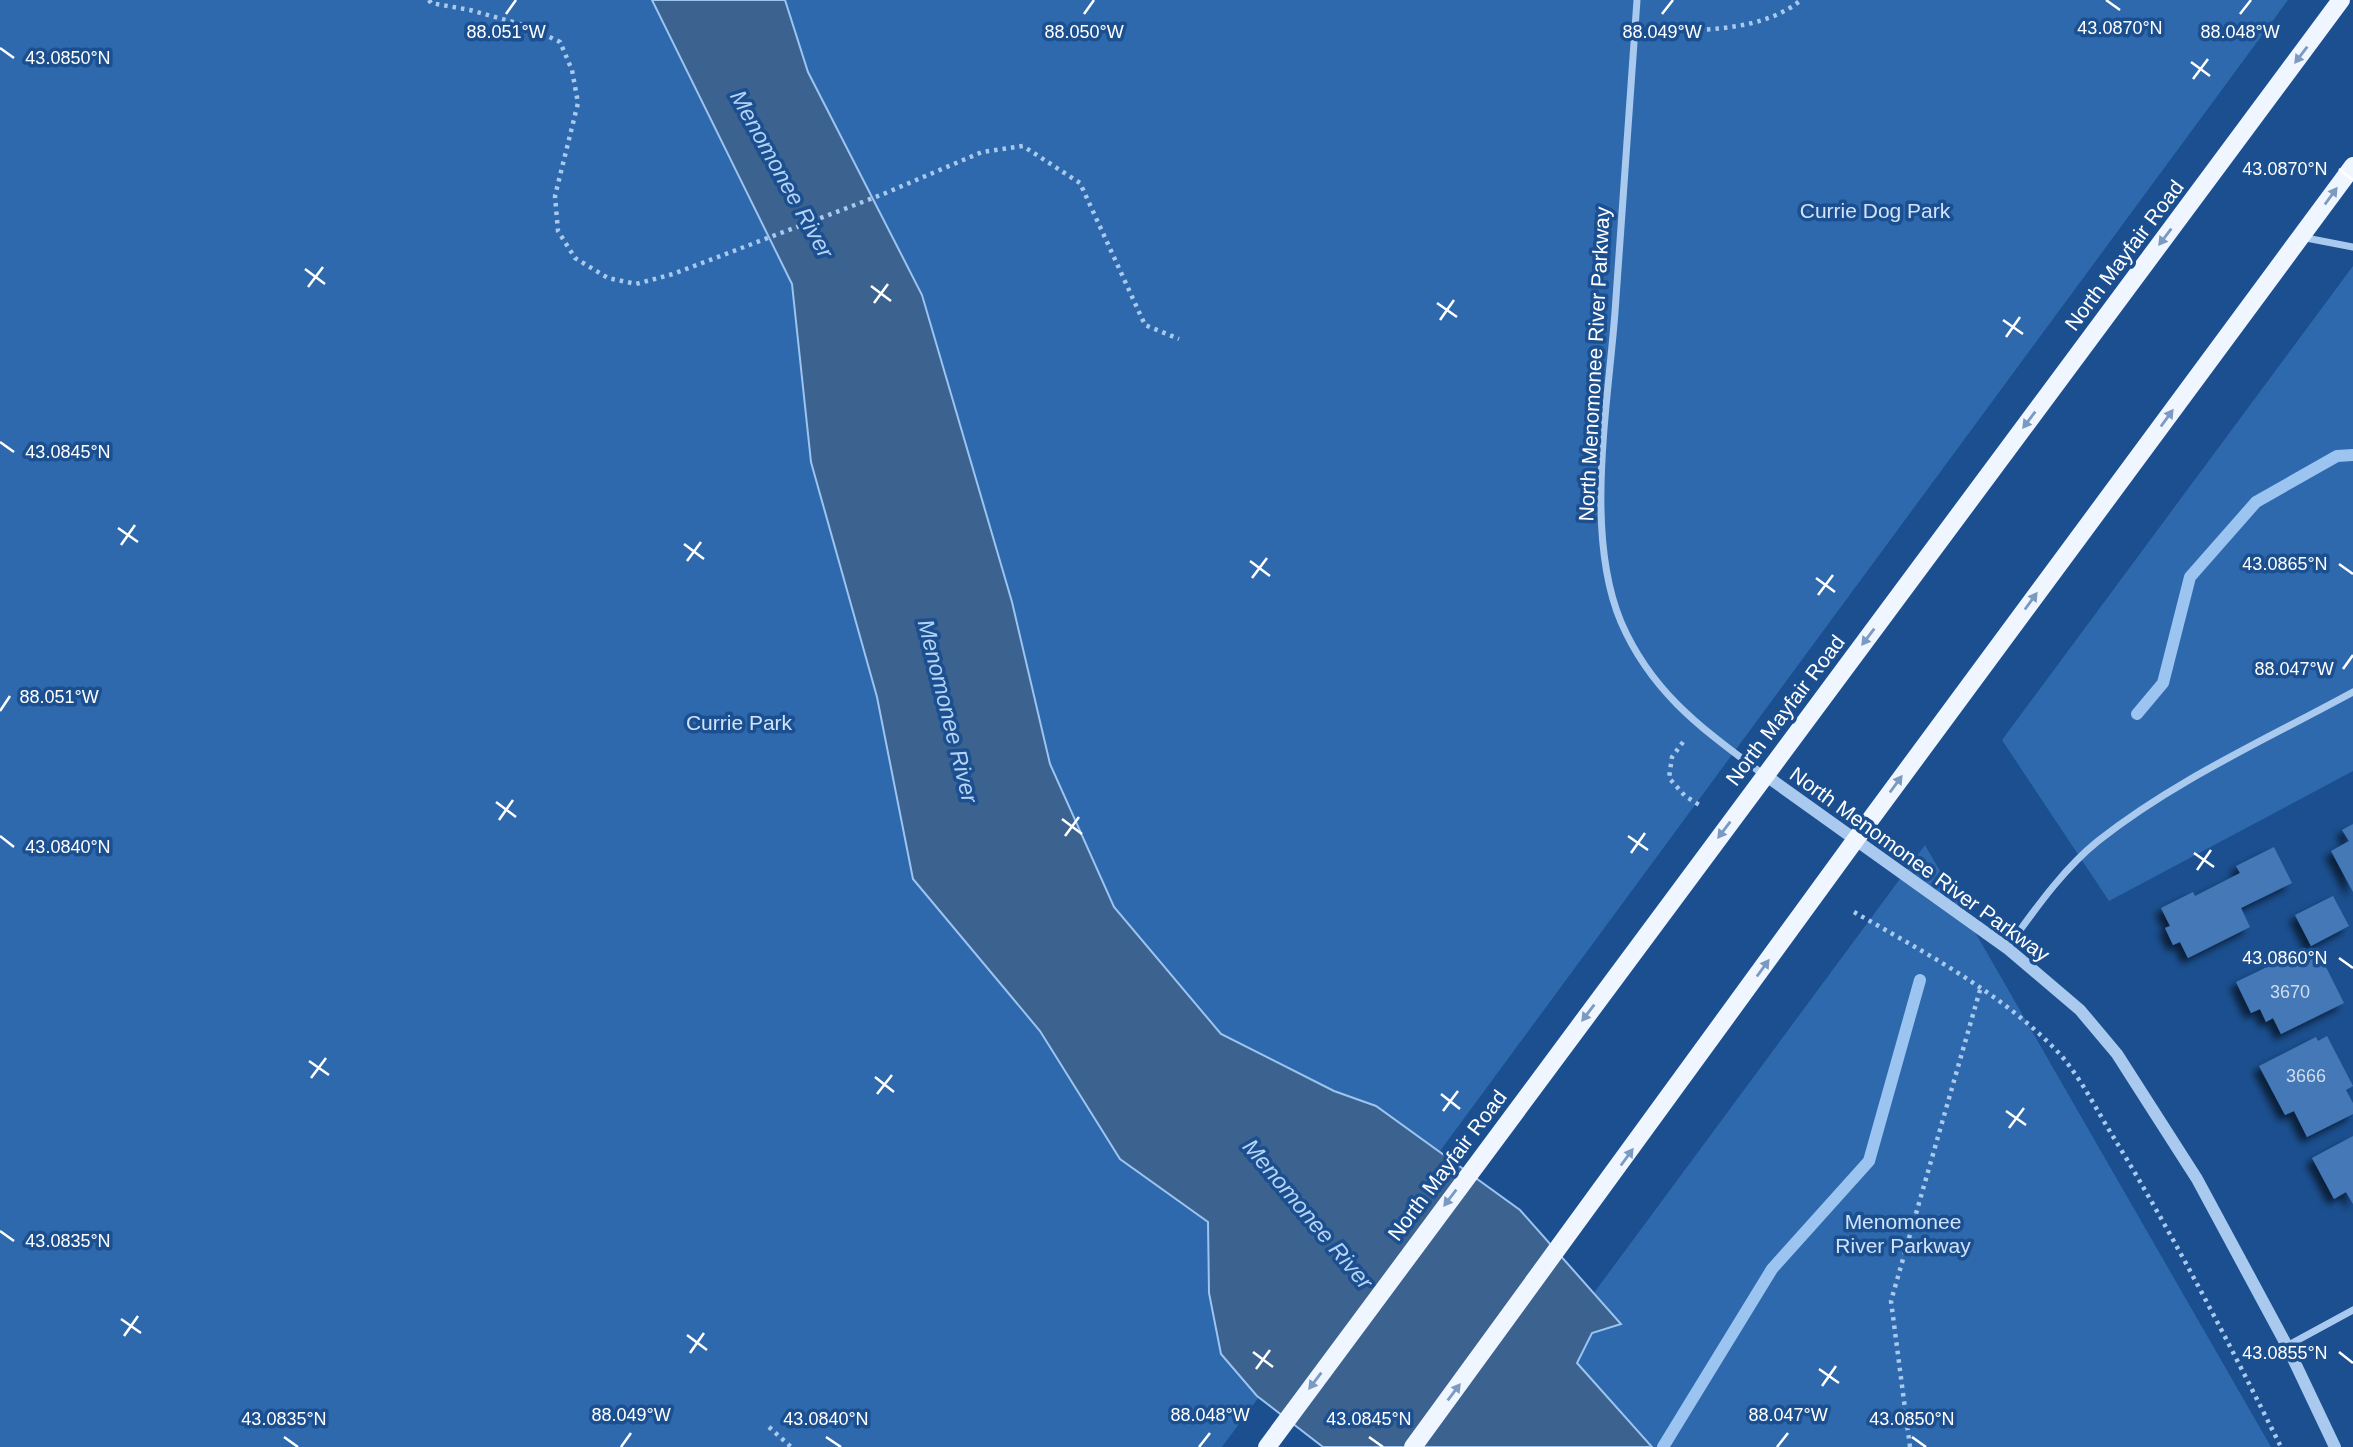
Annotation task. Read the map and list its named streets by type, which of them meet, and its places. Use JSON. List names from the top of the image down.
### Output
{
  "streets": {
    "main road": ["North Mayfair Road"],
    "street": ["North Menomonee River Parkway"]
  },
  "crossings": [
    ["North Mayfair Road", "North Menomonee River Parkway"]
  ],
  "water": ["Menomonee River"],
  "parks": ["Currie Dog Park", "Currie Park", "Menomonee River Parkway"],
  "house_numbers": ["3670", "3666"],
  "coordinates": [
    "43.0870°N",
    "88.051°W",
    "88.050°W",
    "88.049°W",
    "88.048°W",
    "43.0850°N",
    "43.0845°N",
    "43.0865°N",
    "88.047°W",
    "43.0840°N",
    "43.0860°N",
    "43.0835°N",
    "43.0855°N"
  ]
}
